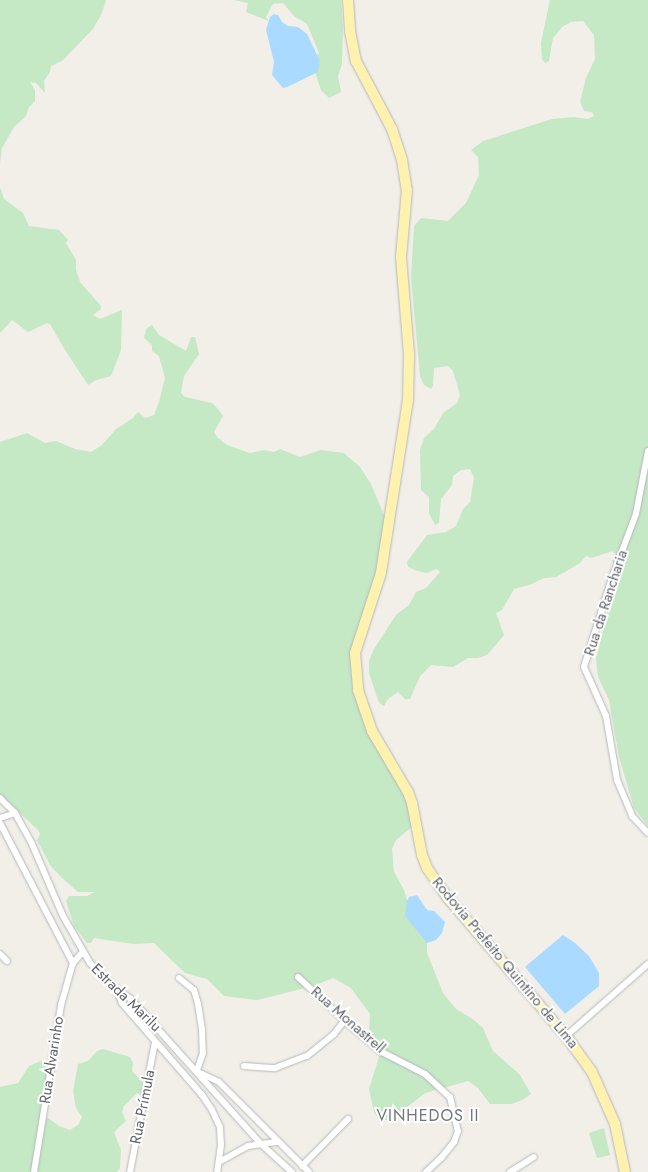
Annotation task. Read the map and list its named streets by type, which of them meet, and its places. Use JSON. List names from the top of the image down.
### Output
{
  "streets": {
    "main road": ["Rodovia Prefeito Quintino de Lima"],
    "street": [
      "Rua da Rancharia",
      "Estrada Marilu",
      "Rua Monastrell",
      "Rua Alvarinho",
      "Rua Prímula"
    ]
  },
  "crossings": [
    ["Estrada Marilu", "Rua Alvarinho"]
  ],
  "districts": ["VINHEDOS II"]
}
